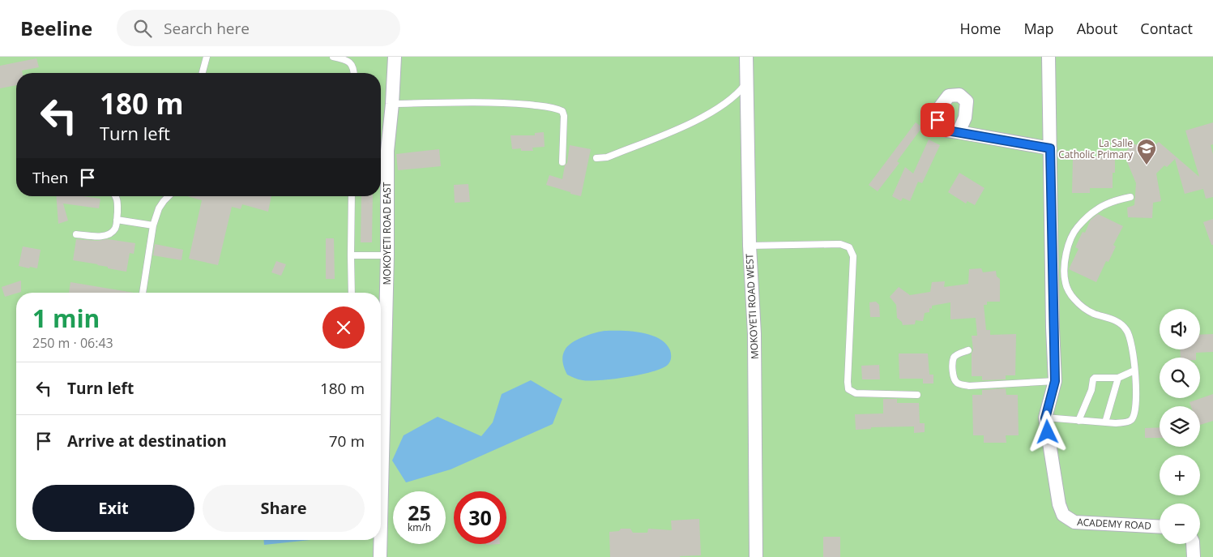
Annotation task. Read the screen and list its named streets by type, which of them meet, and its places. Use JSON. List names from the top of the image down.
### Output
{
  "streets": {
    "street": ["MOKOYETI ROAD EAST", "MOKOYETI ROAD WEST", "ACADEMY ROAD"]
  },
  "places": {
    "school or university": ["La Salle Catholic Primary"]
  },
  "page": {
    "header": "Beeline",
    "search": "Search here",
    "nav": [
      "Home",
      "Map",
      "About",
      "Contact"
    ],
    "turn": ["180 m", "Turn left"],
    "then": "Then",
    "heading": ["1 min", "250 m · 06:43"],
    "map_buttons": ["+", "−"],
    "list": [
      {
        "name": "Turn left",
        "value": "180 m"
      },
      {
        "name": "Arrive at destination",
        "value": "70 m"
      }
    ],
    "buttons": ["Exit", "Share"],
    "speed": "25 km/h",
    "limit": "30"
  }
}
